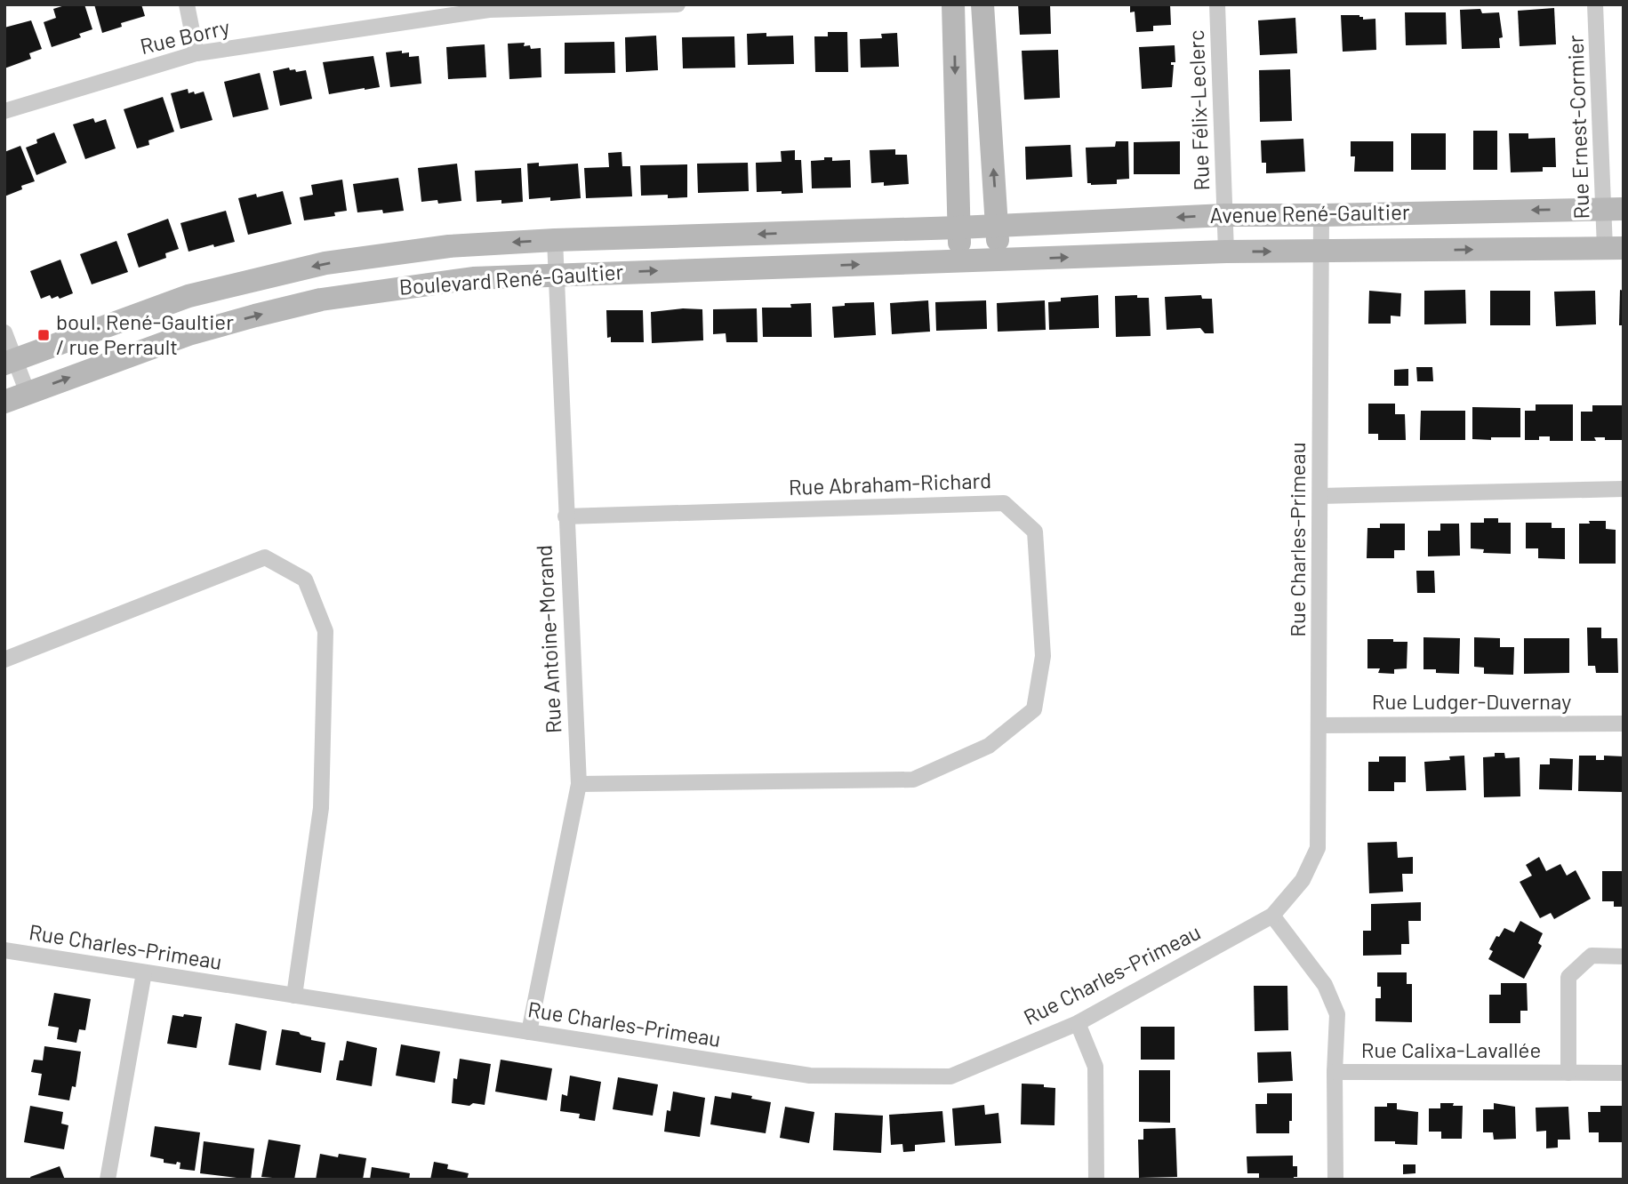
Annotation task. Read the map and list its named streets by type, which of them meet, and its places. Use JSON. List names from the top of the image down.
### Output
{
  "streets": {
    "street": [
      "Rue Borry",
      "Rue Félix-Leclerc",
      "Rue Ernest-Cormier",
      "Avenue René-Gaultier",
      "Boulevard René-Gaultier",
      "Rue Abraham-Richard",
      "Rue Charles-Primeau",
      "Rue Antoine-Morand",
      "Rue Ludger-Duvernay",
      "Rue Calixa-Lavallée"
    ]
  },
  "crossings": [
    ["Rue Félix-Leclerc", "Avenue René-Gaultier"],
    ["Rue Ernest-Cormier", "Avenue René-Gaultier"],
    ["Avenue René-Gaultier", "Boulevard René-Gaultier"],
    ["Avenue René-Gaultier", "Rue Charles-Primeau"],
    ["Boulevard René-Gaultier", "Rue Antoine-Morand"],
    ["Rue Abraham-Richard", "Rue Antoine-Morand"],
    ["Rue Charles-Primeau", "Rue Antoine-Morand"],
    ["Rue Charles-Primeau", "Rue Ludger-Duvernay"],
    ["Rue Charles-Primeau", "Rue Calixa-Lavallée"]
  ],
  "places": {
    "transit": ["boul. René-Gaultier / rue Perrault"]
  }
}
